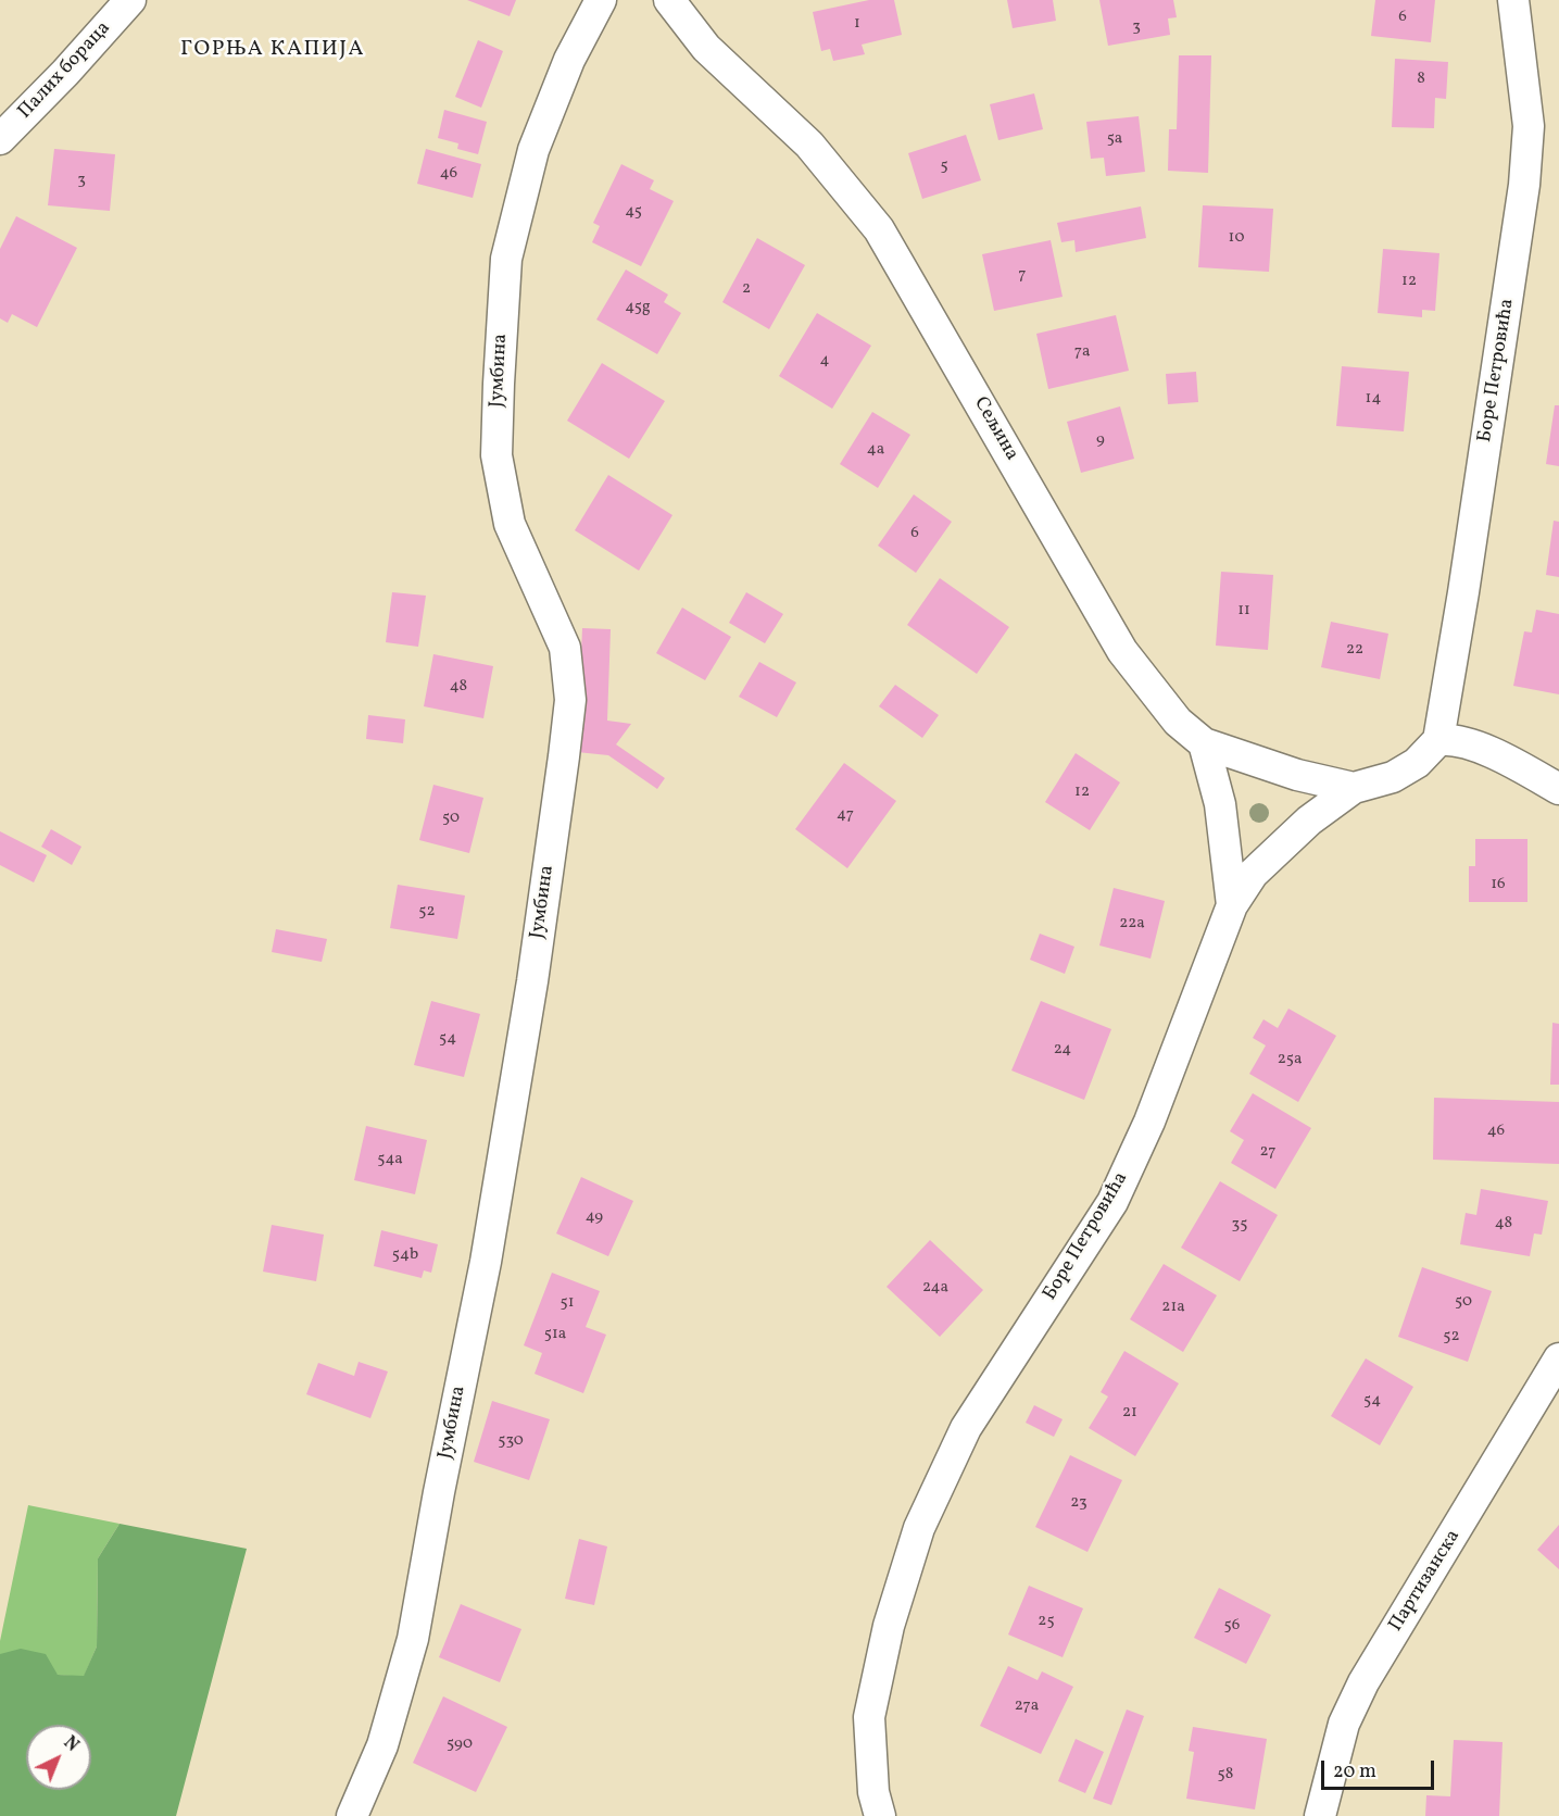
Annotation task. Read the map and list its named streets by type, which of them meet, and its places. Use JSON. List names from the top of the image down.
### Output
{
  "streets": {
    "street": [
      "Палих бораца",
      "Јумбина",
      "Боре Петровића",
      "Сељина",
      "Партизанска"
    ]
  },
  "districts": ["ГОРЊА КАПИЈА"],
  "house_numbers": [
    "6",
    "1",
    "3",
    "8",
    "5a",
    "5",
    "46",
    "3",
    "45",
    "10",
    "7",
    "12",
    "2",
    "45g",
    "7a",
    "4",
    "14",
    "9",
    "4a",
    "6",
    "11",
    "22",
    "48",
    "12",
    "47",
    "50",
    "16",
    "52",
    "22a",
    "54",
    "24",
    "25a",
    "46",
    "27",
    "54a",
    "49",
    "48",
    "35",
    "54b",
    "24a",
    "50",
    "51",
    "21a",
    "51a",
    "52",
    "54",
    "21",
    "530",
    "23",
    "25",
    "56",
    "27a",
    "590",
    "58"
  ],
  "scale_bar": "20 m",
  "north": "top right"
}
